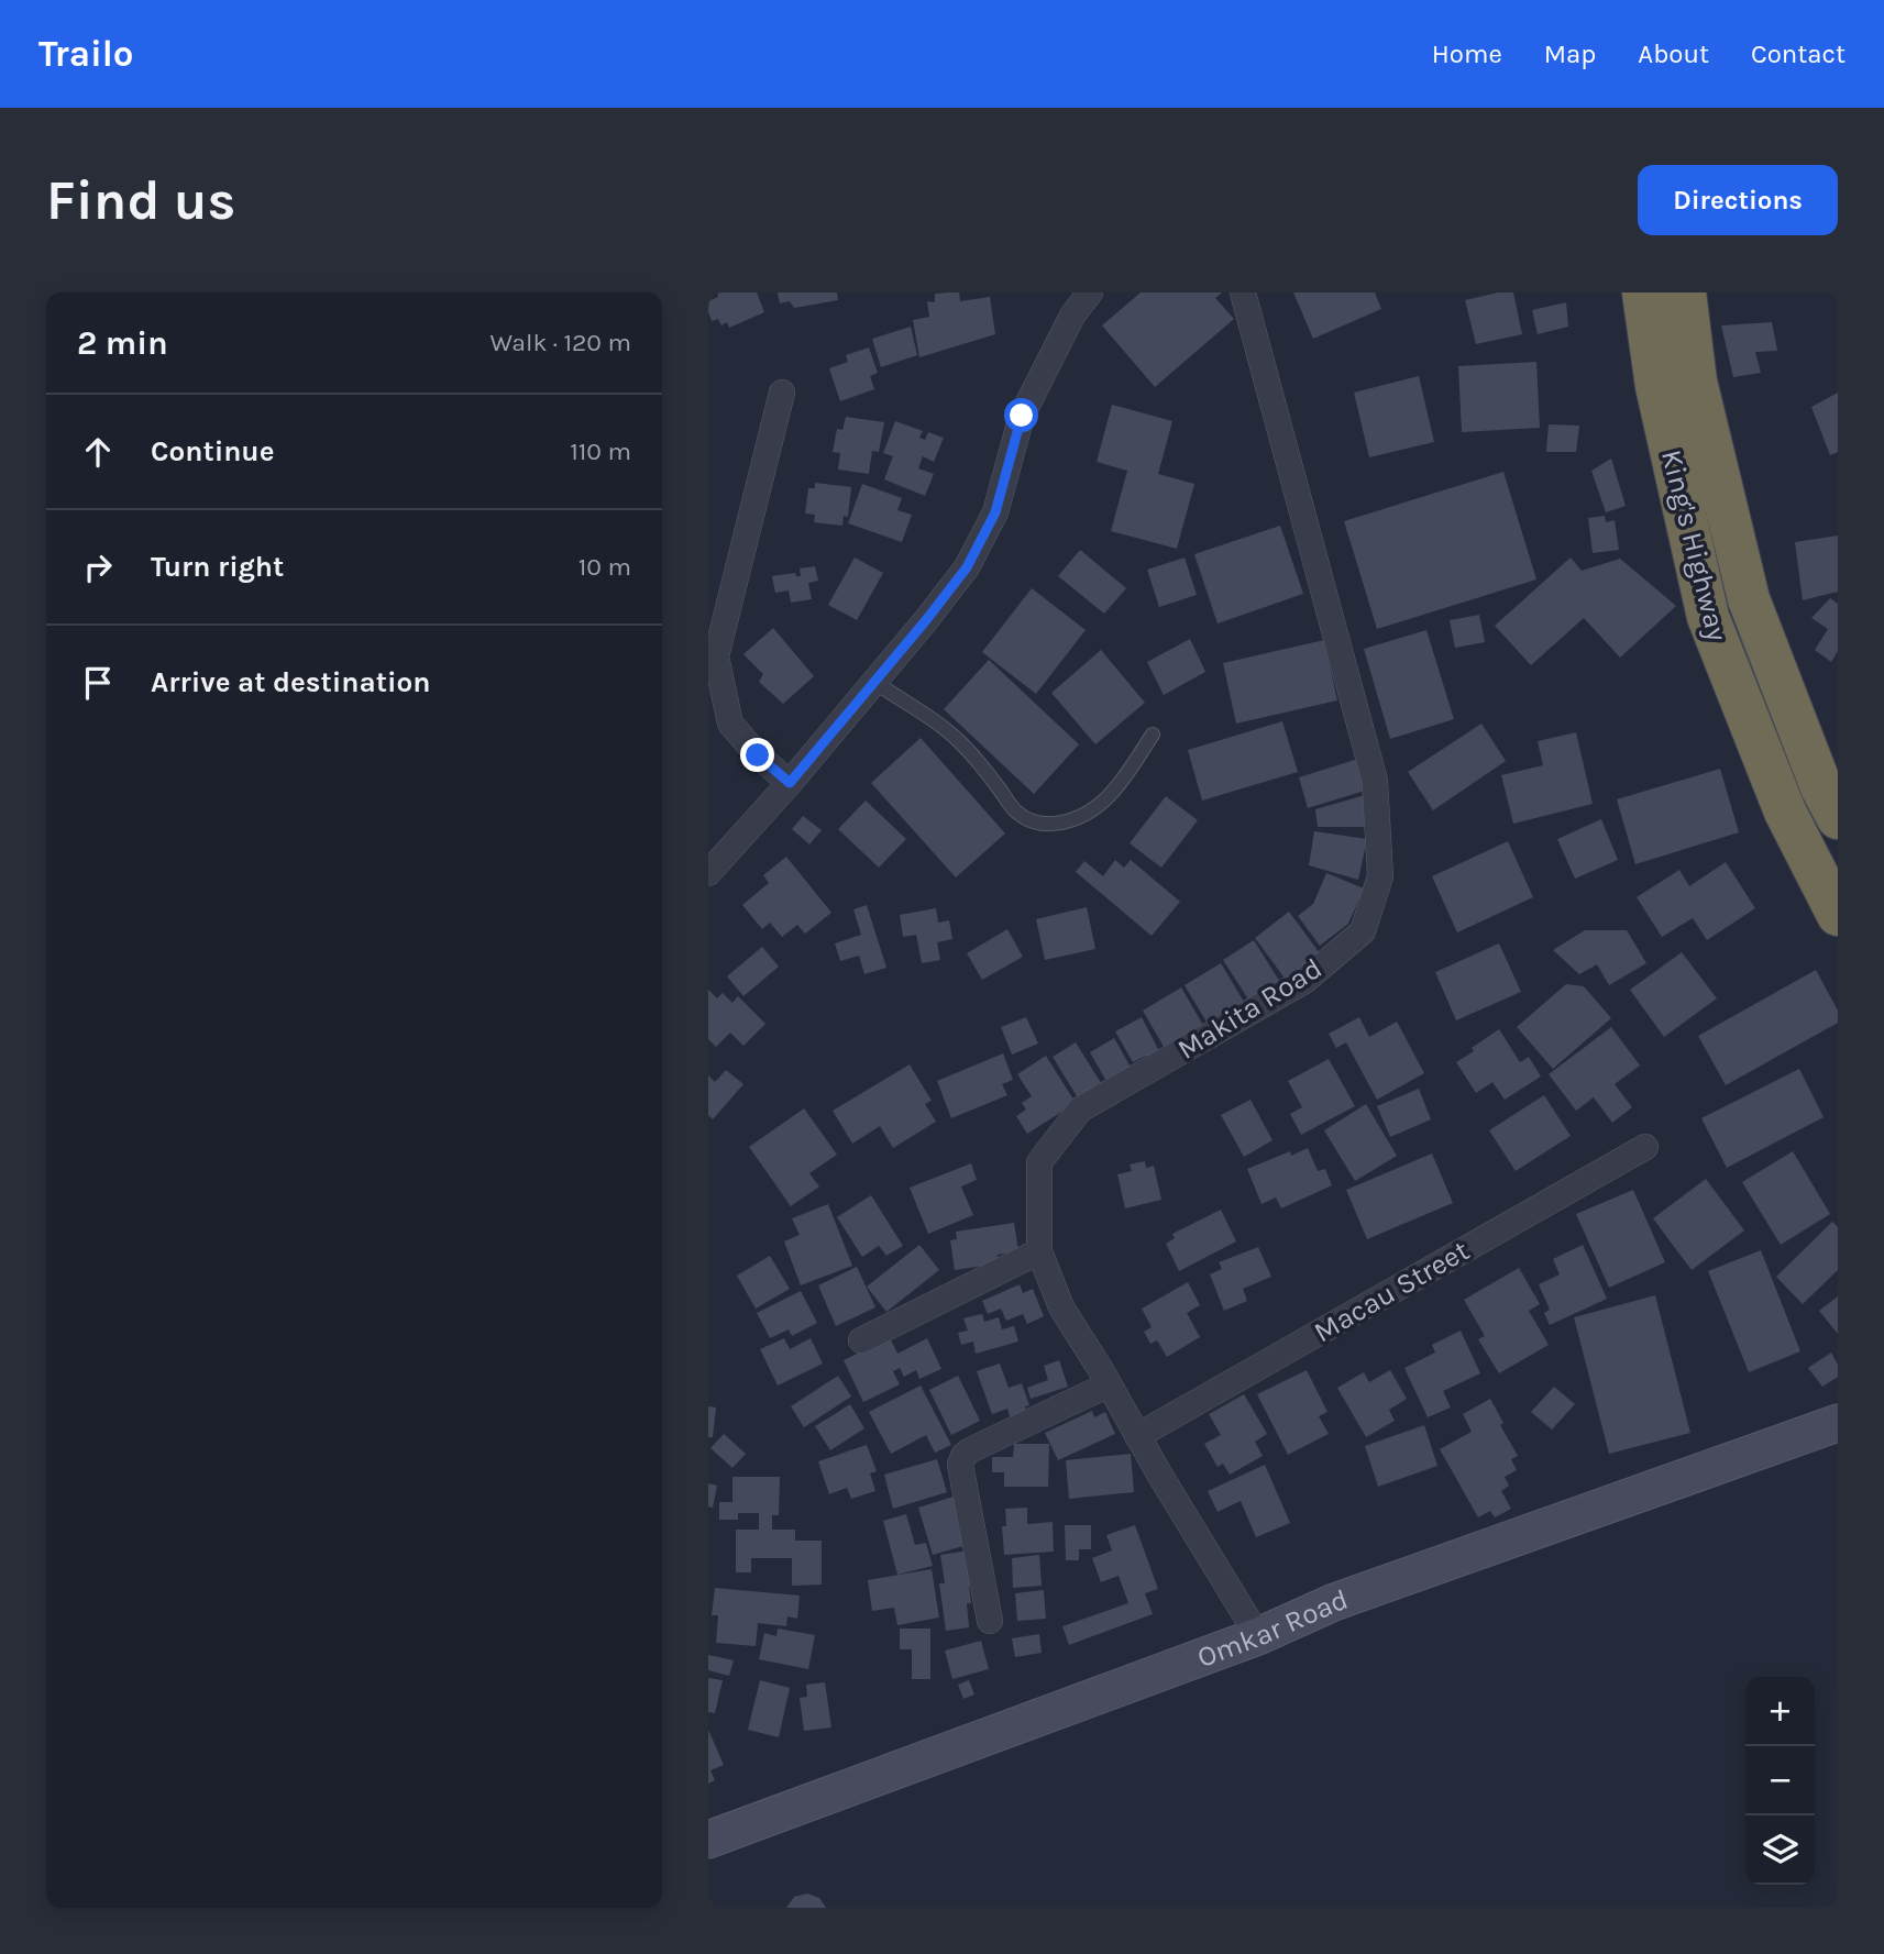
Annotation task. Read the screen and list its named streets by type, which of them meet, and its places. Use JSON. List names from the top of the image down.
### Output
{
  "streets": {
    "highway": ["King's Highway"],
    "street": ["Makita Road", "Macau Street", "Omkar Road"]
  },
  "crossings": [
    ["Makita Road", "Macau Street"],
    ["Makita Road", "Omkar Road"]
  ],
  "page": {
    "header": "Trailo",
    "nav": [
      "Home",
      "Map",
      "About",
      "Contact"
    ],
    "buttons": "Directions",
    "title": "Find us",
    "heading": ["2 min", "Walk · 120 m"],
    "list": [
      ["Continue", "110 m"],
      ["Turn right", "10 m"],
      "Arrive at destination"
    ],
    "map_buttons": ["+", "−"]
  }
}
